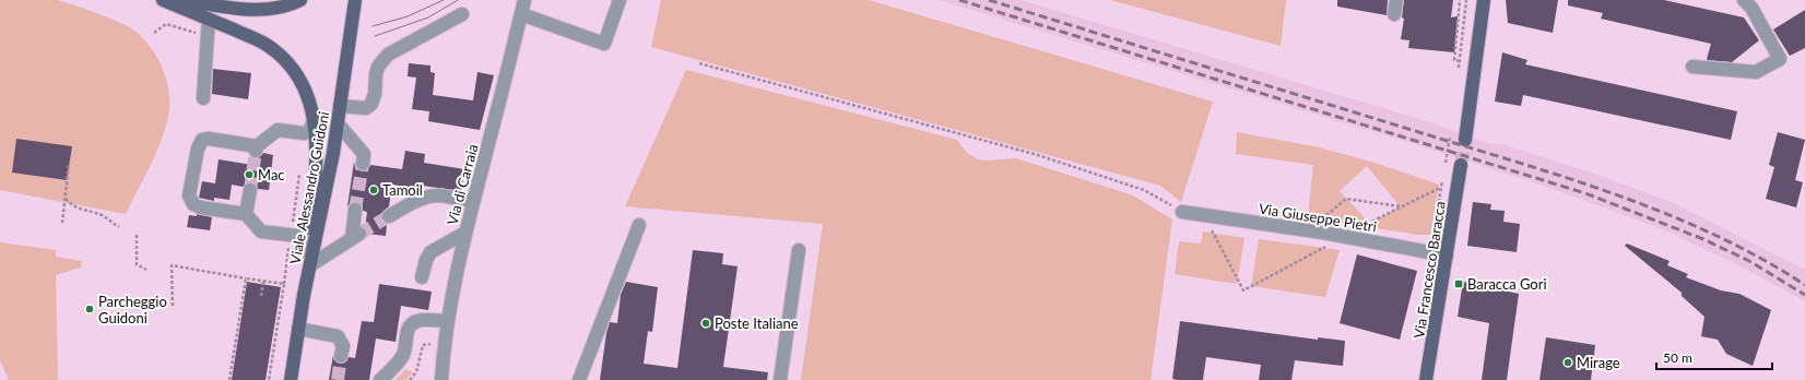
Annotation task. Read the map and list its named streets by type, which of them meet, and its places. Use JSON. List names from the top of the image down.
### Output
{
  "streets": {
    "main road": ["Viale Alessandro Guidoni", "Via Francesco Baracca"],
    "street": ["Via di Carraia", "Via Giuseppe Pietri"]
  },
  "crossings": [
    ["Via Giuseppe Pietri", "Via Francesco Baracca"]
  ],
  "places": {
    "other": [
      "Mac",
      "Tamoil",
      "Parcheggio Guidoni",
      "Poste Italiane",
      "Mirage"
    ],
    "transit": ["Baracca Gori"]
  },
  "scale_bar": "50 m"
}
